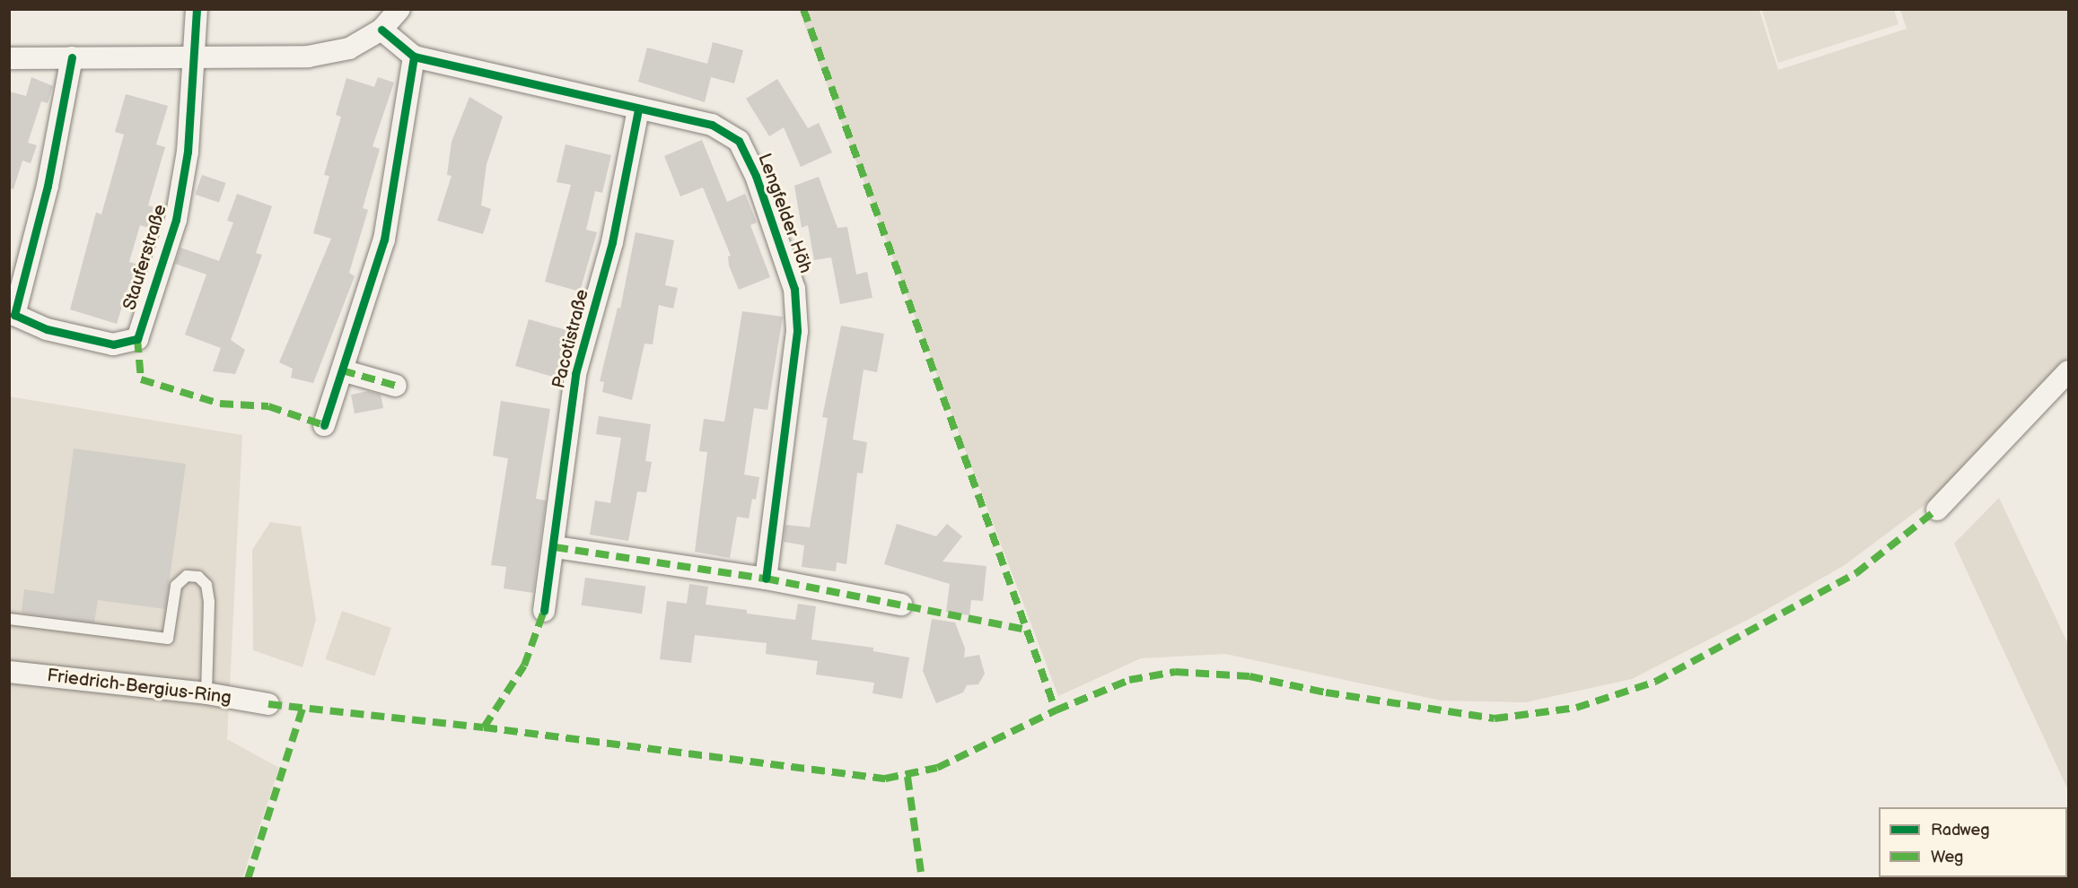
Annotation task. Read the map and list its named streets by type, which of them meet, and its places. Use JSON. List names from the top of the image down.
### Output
{
  "streets": {
    "street": [
      "Lengfelder Höh",
      "Stauferstraße",
      "Pacotistraße",
      "Friedrich-Bergius-Ring"
    ]
  },
  "crossings": [
    ["Lengfelder Höh", "Pacotistraße"]
  ],
  "legend": ["Radweg", "Weg"]
}
